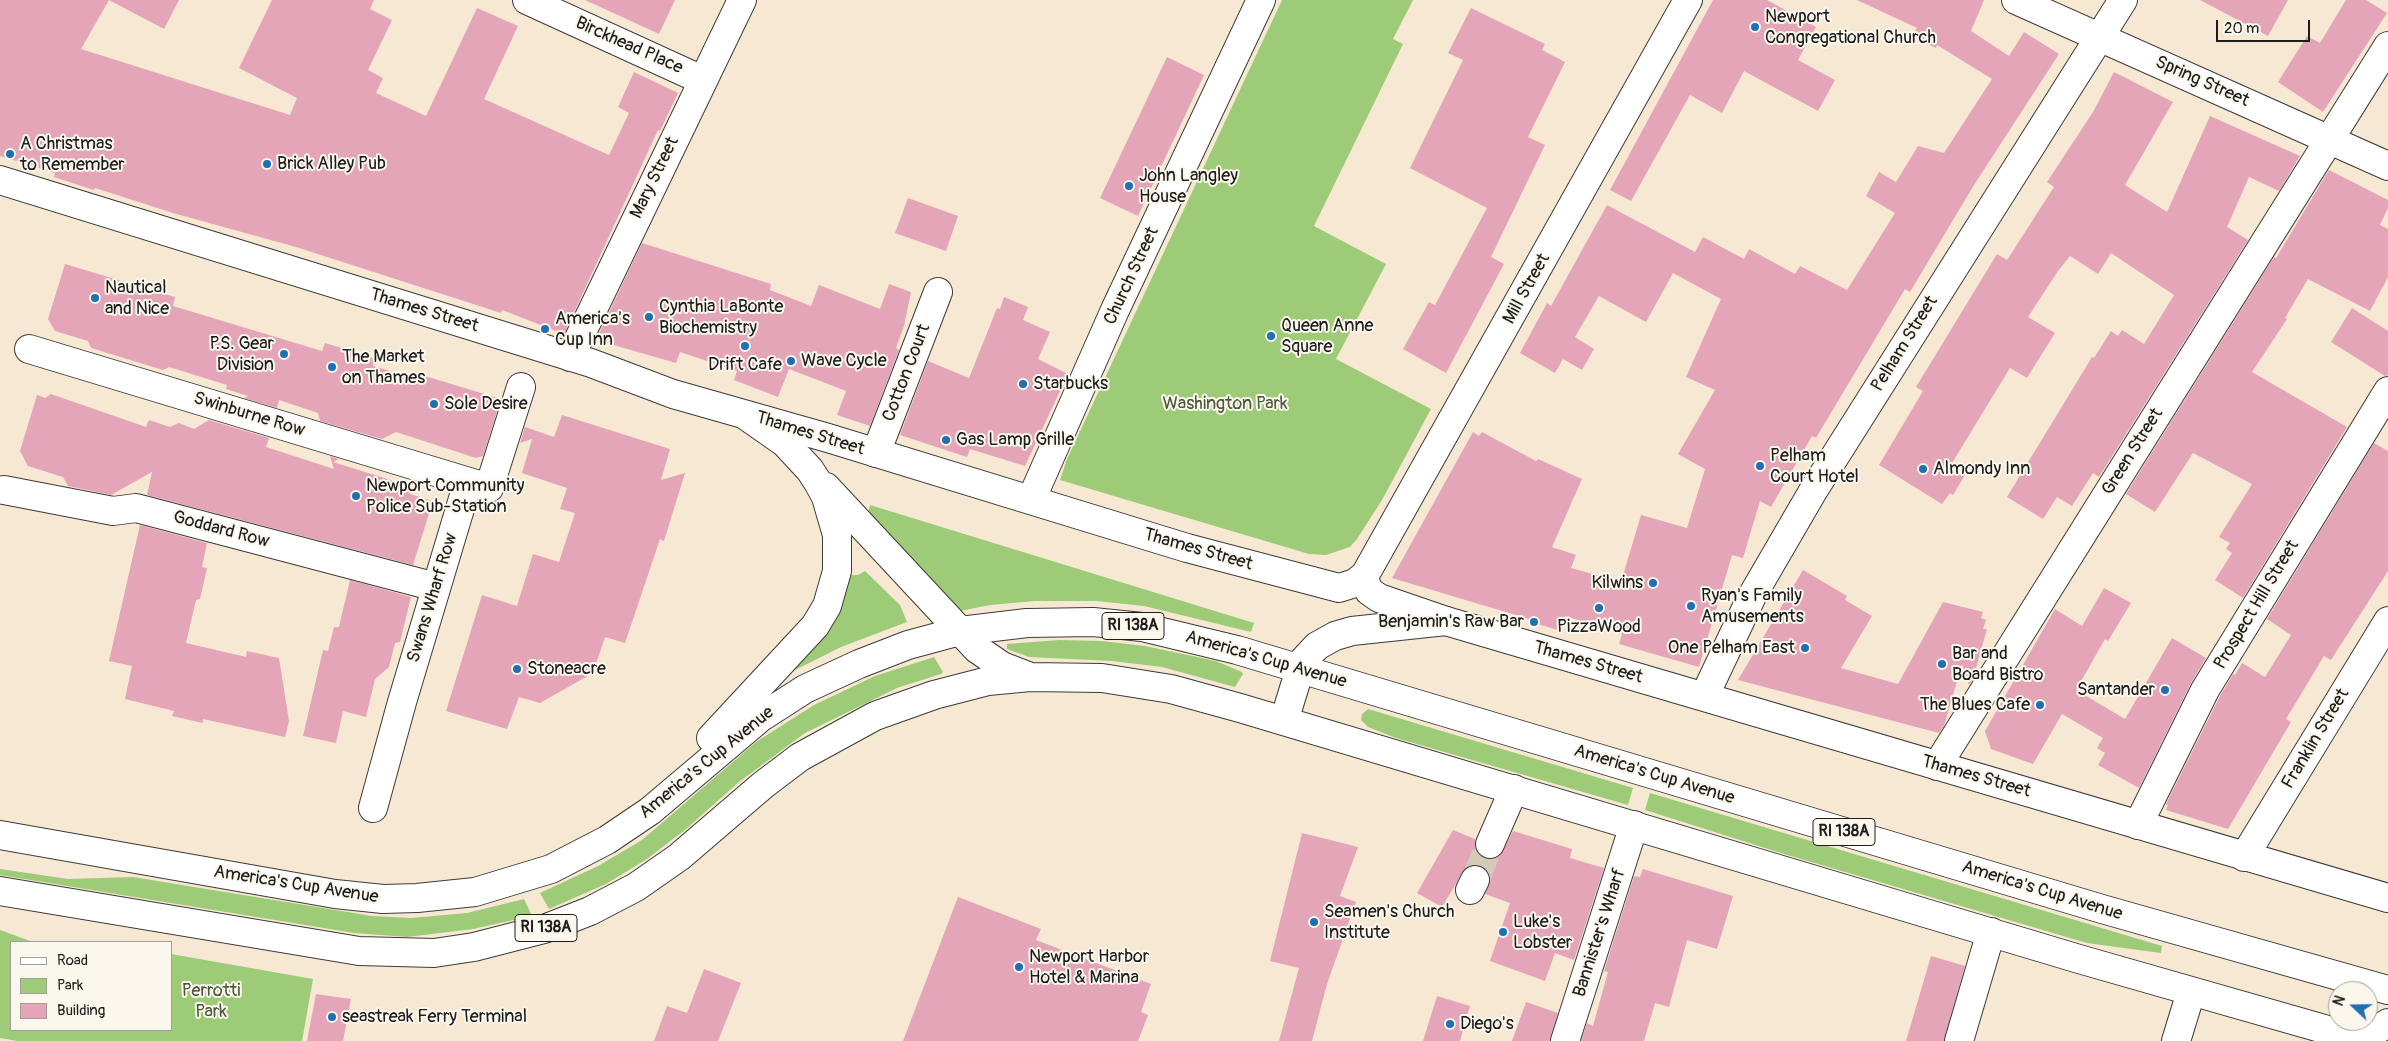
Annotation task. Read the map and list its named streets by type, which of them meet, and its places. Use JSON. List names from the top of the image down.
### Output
{
  "streets": {
    "street": [
      "Birckhead Place",
      "Spring Street",
      "Mary Street",
      "Church Street",
      "Mill Street",
      "Thames Street",
      "Pelham Street",
      "Cotton Court",
      "Swinburne Row",
      "Green Street",
      "Goddard Row",
      "Swans Wharf Row",
      "Prospect Hill Street",
      "RI 138A",
      "America's Cup Avenue",
      "Franklin Street",
      "Bannister's Wharf"
    ]
  },
  "crossings": [
    ["Birckhead Place", "Mary Street"],
    ["Spring Street", "Pelham Street"],
    ["Spring Street", "Green Street"],
    ["Mary Street", "Thames Street"],
    ["Church Street", "Thames Street"],
    ["Mill Street", "Thames Street"],
    ["Thames Street", "Pelham Street"],
    ["Thames Street", "Cotton Court"],
    ["Thames Street", "Green Street"],
    ["Thames Street", "Prospect Hill Street"],
    ["Thames Street", "Franklin Street"],
    ["Swinburne Row", "Swans Wharf Row"],
    ["Goddard Row", "Swans Wharf Row"],
    ["RI 138A", "Bannister's Wharf"]
  ],
  "parks": ["Washington Park", "Perrotti Park"],
  "places": [
    "Newport Congregational Church",
    "A Christmas to Remember",
    "Brick Alley Pub",
    "John Langley House",
    "Nautical and Nice",
    "Cynthia LaBonte Biochemistry",
    "America's Cup Inn",
    "Queen Anne Square",
    "Drift Cafe",
    "P.S. Gear Division",
    "Wave Cycle",
    "The Market on Thames",
    "Starbucks",
    "Sole Desire",
    "Gas Lamp Grille",
    "Pelham Court Hotel",
    "Almondy Inn",
    "Newport Community Police Sub-Station",
    "Kilwins",
    "Ryan's Family Amusements",
    "PizzaWood",
    "Benjamin's Raw Bar",
    "One Pelham East",
    "Bar and Board Bistro",
    "Stoneacre",
    "Santander",
    "The Blues Cafe",
    "Seamen's Church Institute",
    "Luke's Lobster",
    "Newport Harbor Hotel & Marina",
    "seastreak Ferry Terminal",
    "Diego's"
  ],
  "legend": ["Road", "Park", "Building"],
  "scale_bar": "20 m",
  "north": "left"
}
